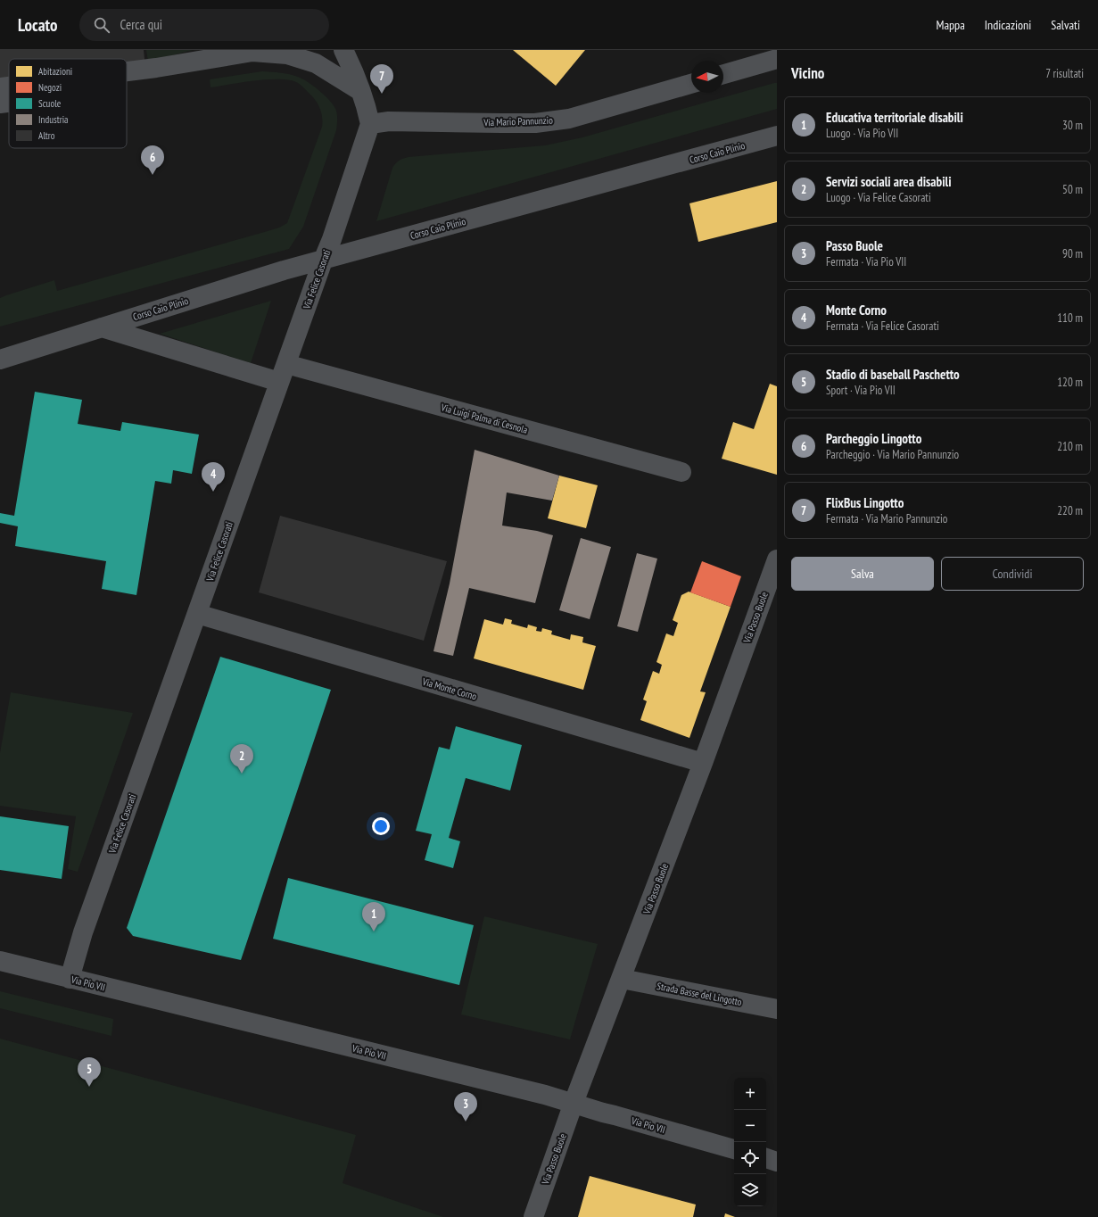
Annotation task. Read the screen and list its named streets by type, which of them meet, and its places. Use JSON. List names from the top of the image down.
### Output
{
  "streets": {
    "street": [
      "Via Mario Pannunzio",
      "Corso Caio Plinio",
      "Via Felice Casorati",
      "Via Luigi Palma di Cesnola",
      "Via Passo Buole",
      "Via Monte Corno",
      "Via Pio VII",
      "Strada Basse del Lingotto"
    ]
  },
  "crossings": [
    ["Via Mario Pannunzio", "Via Felice Casorati"],
    ["Corso Caio Plinio", "Via Felice Casorati"],
    ["Corso Caio Plinio", "Via Luigi Palma di Cesnola"],
    ["Via Felice Casorati", "Via Luigi Palma di Cesnola"],
    ["Via Felice Casorati", "Via Monte Corno"],
    ["Via Felice Casorati", "Via Pio VII"],
    ["Via Passo Buole", "Via Monte Corno"],
    ["Via Passo Buole", "Via Pio VII"],
    ["Via Passo Buole", "Strada Basse del Lingotto"]
  ],
  "legend": [
    "Abitazioni",
    "Negozi",
    "Scuole",
    "Industria",
    "Altro"
  ],
  "north": "left",
  "page": {
    "header": "Locato",
    "search": "Cerca qui",
    "nav": ["Mappa", "Indicazioni", "Salvati"],
    "heading": ["Vicino", "7 risultati"],
    "pins": [
      "7",
      "6",
      "4",
      "2",
      "1",
      "5",
      "3"
    ],
    "list": [
      {
        "mark": "1",
        "name": "Educativa territoriale disabili",
        "note": "Luogo · Via Pio VII",
        "value": "30 m"
      },
      {
        "mark": "2",
        "name": "Servizi sociali area disabili",
        "note": "Luogo · Via Felice Casorati",
        "value": "50 m"
      },
      {
        "mark": "3",
        "name": "Passo Buole",
        "note": "Fermata · Via Pio VII",
        "value": "90 m"
      },
      {
        "mark": "4",
        "name": "Monte Corno",
        "note": "Fermata · Via Felice Casorati",
        "value": "110 m"
      },
      {
        "mark": "5",
        "name": "Stadio di baseball Paschetto",
        "note": "Sport · Via Pio VII",
        "value": "120 m"
      },
      {
        "mark": "6",
        "name": "Parcheggio Lingotto",
        "note": "Parcheggio · Via Mario Pannunzio",
        "value": "210 m"
      },
      {
        "mark": "7",
        "name": "FlixBus Lingotto",
        "note": "Fermata · Via Mario Pannunzio",
        "value": "220 m"
      }
    ],
    "buttons": ["Salva", "Condividi"],
    "map_buttons": ["+", "−"]
  }
}
